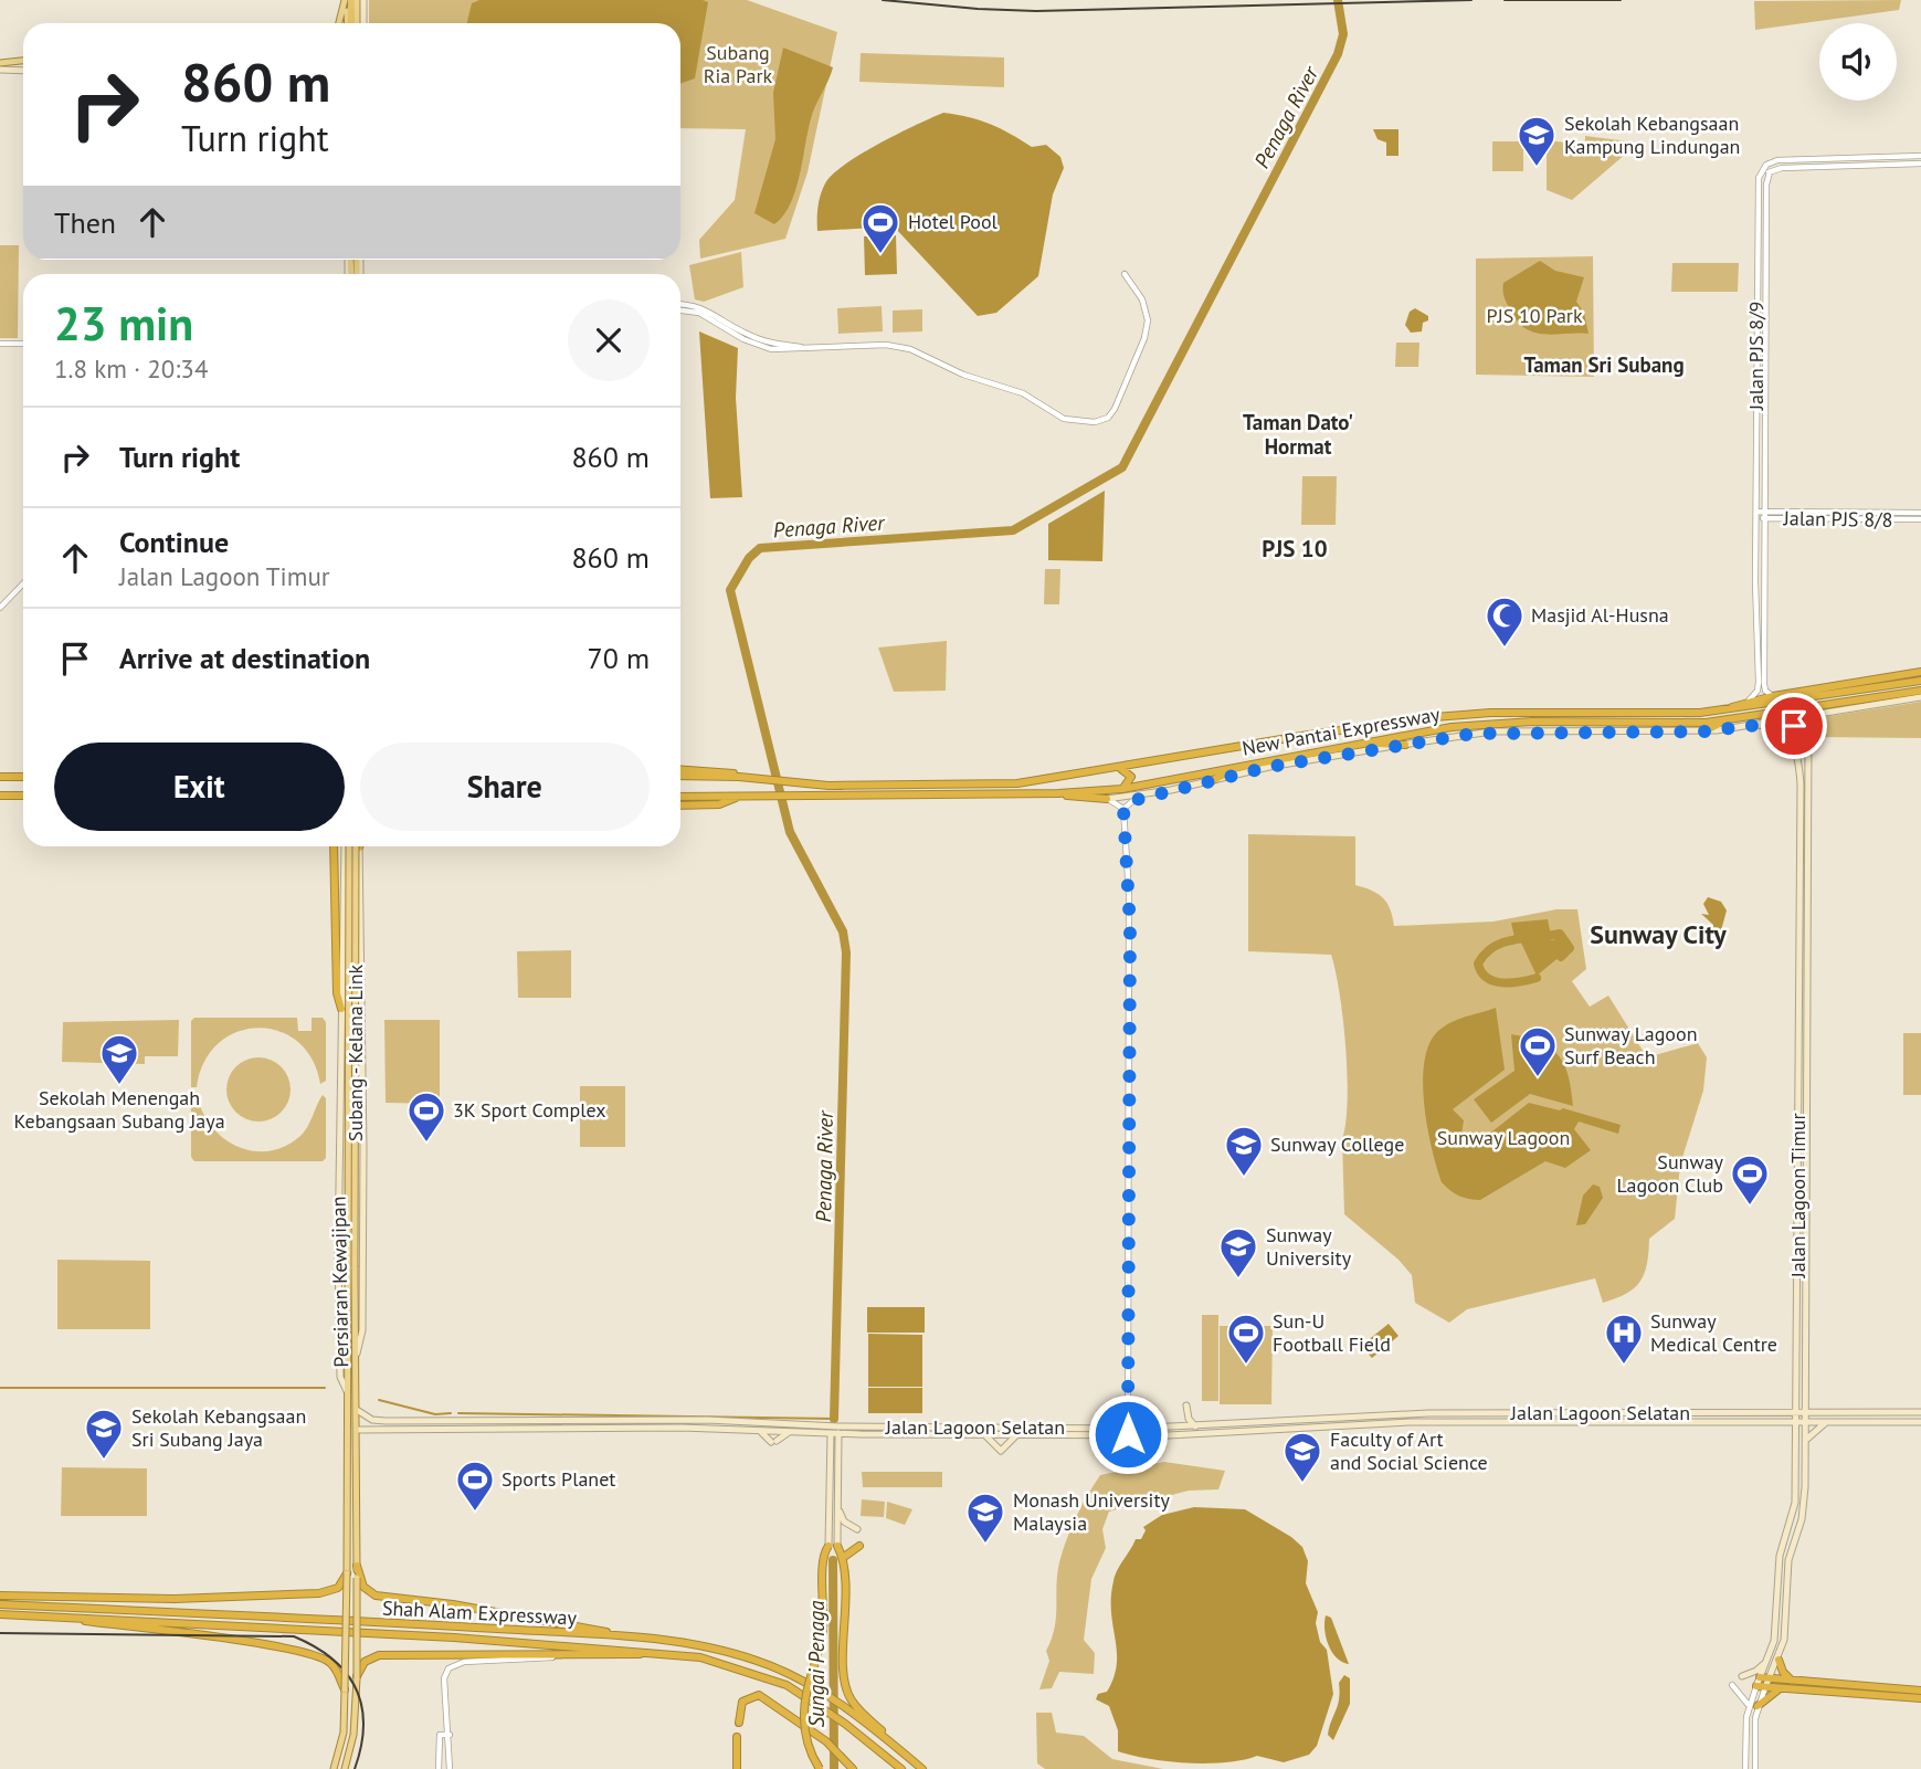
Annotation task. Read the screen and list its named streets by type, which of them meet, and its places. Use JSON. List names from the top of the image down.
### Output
{
  "streets": {
    "highway": ["New Pantai Expressway", "Shah Alam Expressway"],
    "main road": [
      "Subang - Kelana Link",
      "Jalan Lagoon Timur",
      "Persiaran Kewajipan",
      "Jalan Lagoon Selatan"
    ],
    "street": ["Jalan PJS 8/9", "Jalan PJS 8/8"]
  },
  "crossings": [
    ["Jalan PJS 8/9", "Jalan PJS 8/8"],
    ["Jalan Lagoon Timur", "Jalan Lagoon Selatan"],
    ["Persiaran Kewajipan", "Jalan Lagoon Selatan"]
  ],
  "districts": [
    "Taman Sri Subang",
    "Taman Dato' Hormat",
    "PJS 10",
    "Sunway City"
  ],
  "water": ["Penaga River", "Sungai Penaga"],
  "parks": ["Subang Ria Park", "PJS 10 Park", "Sunway Lagoon"],
  "places": {
    "school or university": [
      "Sekolah Kebangsaan Kampung Lindungan",
      "Sekolah Menengah Kebangsaan Subang Jaya",
      "Sunway College",
      "Sunway University",
      "Sekolah Kebangsaan Sri Subang Jaya",
      "Faculty of Art and Social Science",
      "Monash University Malaysia"
    ],
    "sports": [
      "Hotel Pool",
      "Sunway Lagoon Surf Beach",
      "3K Sport Complex",
      "Sunway Lagoon Club",
      "Sun-U Football Field",
      "Sports Planet"
    ],
    "mosque": ["Masjid Al-Husna"],
    "hospital": ["Sunway Medical Centre"]
  },
  "page": {
    "turn": ["860 m", "Turn right"],
    "then": "Then",
    "heading": ["23 min", "1.8 km · 20:34"],
    "list": [
      {
        "name": "Turn right",
        "value": "860 m"
      },
      {
        "name": "Continue",
        "note": "Jalan Lagoon Timur",
        "value": "860 m"
      },
      {
        "name": "Arrive at destination",
        "value": "70 m"
      }
    ],
    "buttons": ["Exit", "Share"]
  }
}
